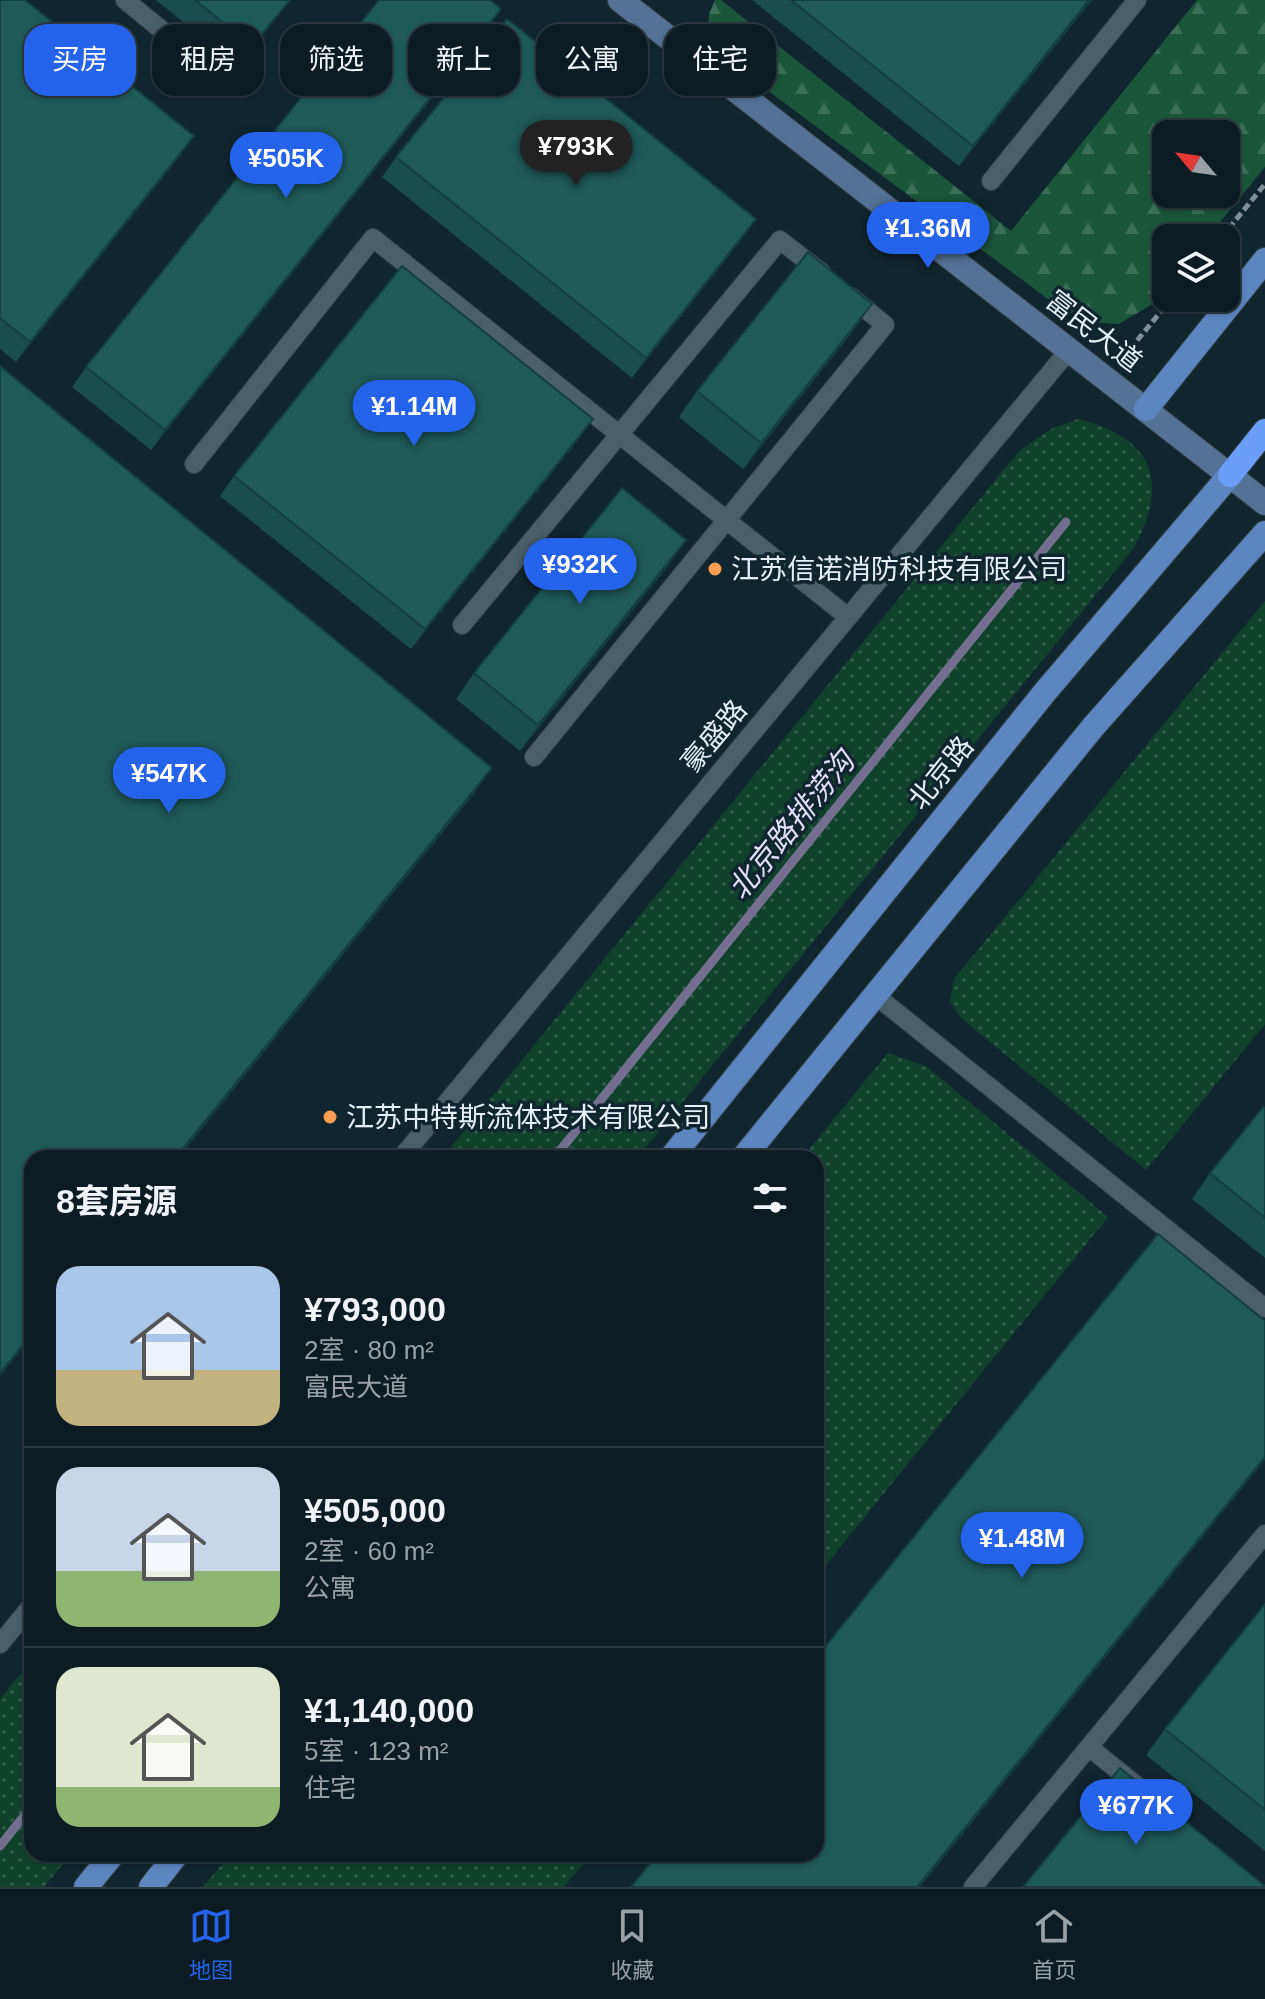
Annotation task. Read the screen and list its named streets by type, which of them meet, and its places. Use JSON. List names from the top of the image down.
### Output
{
  "streets": {
    "highway": ["北京路"],
    "street": ["富民大道"],
    "lane": ["豪盛路"]
  },
  "crossings": [
    ["富民大道", "豪盛路"],
    ["富民大道", "北京路"]
  ],
  "water": ["北京路排涝沟"],
  "places": ["江苏信诺消防科技有限公司", "江苏中特斯流体技术有限公司"],
  "north": "top left",
  "page": {
    "chip": [
      "买房",
      "租房",
      "筛选",
      "新上",
      "公寓",
      "住宅"
    ],
    "price": [
      "¥793K",
      "¥505K",
      "¥1.36M",
      "¥1.14M",
      "¥932K",
      "¥547K",
      "¥1.48M",
      "¥677K"
    ],
    "heading": "8套房源",
    "list": [
      {
        "name": "¥793,000",
        "note": "2室 · 80 m² · 富民大道"
      },
      {
        "name": "¥505,000",
        "note": "2室 · 60 m² · 公寓"
      },
      {
        "name": "¥1,140,000",
        "note": "5室 · 123 m² · 住宅"
      }
    ],
    "tabs": ["地图", "收藏", "首页"]
  }
}
